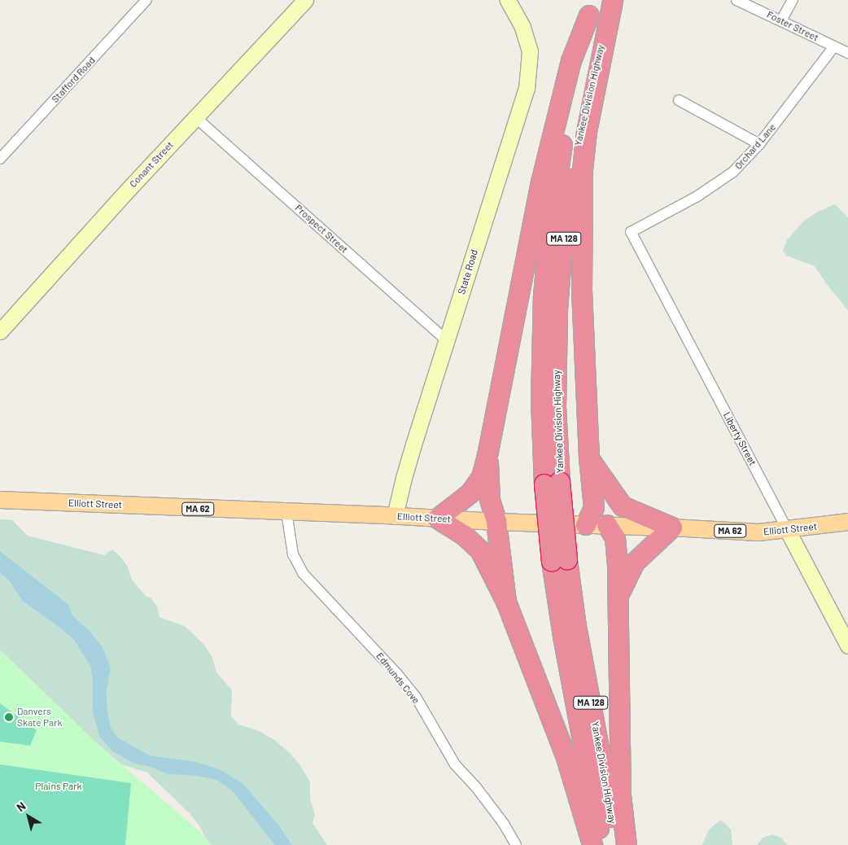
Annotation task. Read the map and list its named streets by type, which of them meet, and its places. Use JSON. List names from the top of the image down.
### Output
{
  "streets": {
    "highway": ["Yankee Division Highway", "MA 128"],
    "main road": [
      "Conant Street",
      "State Road",
      "Liberty Street",
      "Elliott Street",
      "MA 62"
    ],
    "street": [
      "Foster Street",
      "Stafford Road",
      "Orchard Lane",
      "Prospect Street",
      "Edmunds Cove"
    ]
  },
  "crossings": [
    ["Foster Street", "Orchard Lane"],
    ["Orchard Lane", "Liberty Street"],
    ["Conant Street", "Prospect Street"],
    ["Prospect Street", "State Road"],
    ["State Road", "Elliott Street"],
    ["Liberty Street", "Elliott Street"],
    ["Elliott Street", "Edmunds Cove"]
  ],
  "parks": ["Plains Park"],
  "places": ["Danvers Skate Park"],
  "north": "top left"
}
